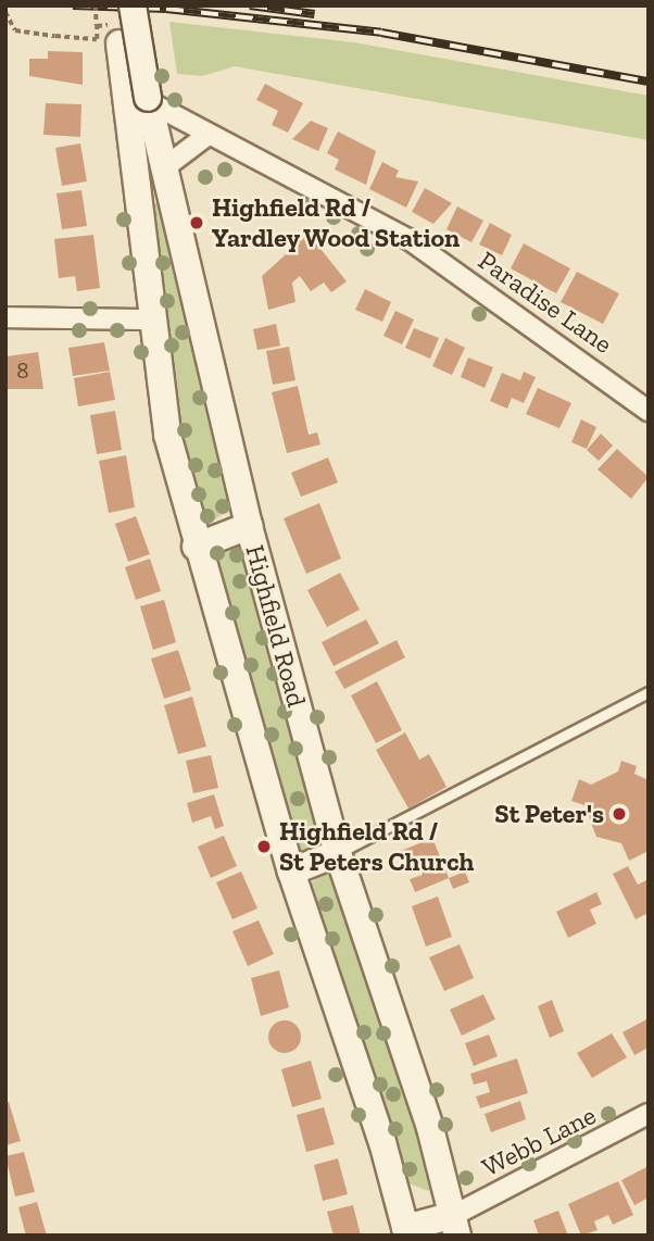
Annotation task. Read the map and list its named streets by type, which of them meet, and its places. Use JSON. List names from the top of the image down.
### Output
{
  "streets": {
    "street": ["Paradise Lane", "Highfield Road", "Webb Lane"]
  },
  "crossings": [
    ["Paradise Lane", "Highfield Road"],
    ["Highfield Road", "Webb Lane"]
  ],
  "places": ["Highfield Rd / Yardley Wood Station", "St Peter's", "Highfield Rd / St Peters Church"],
  "house_numbers": ["8"]
}
